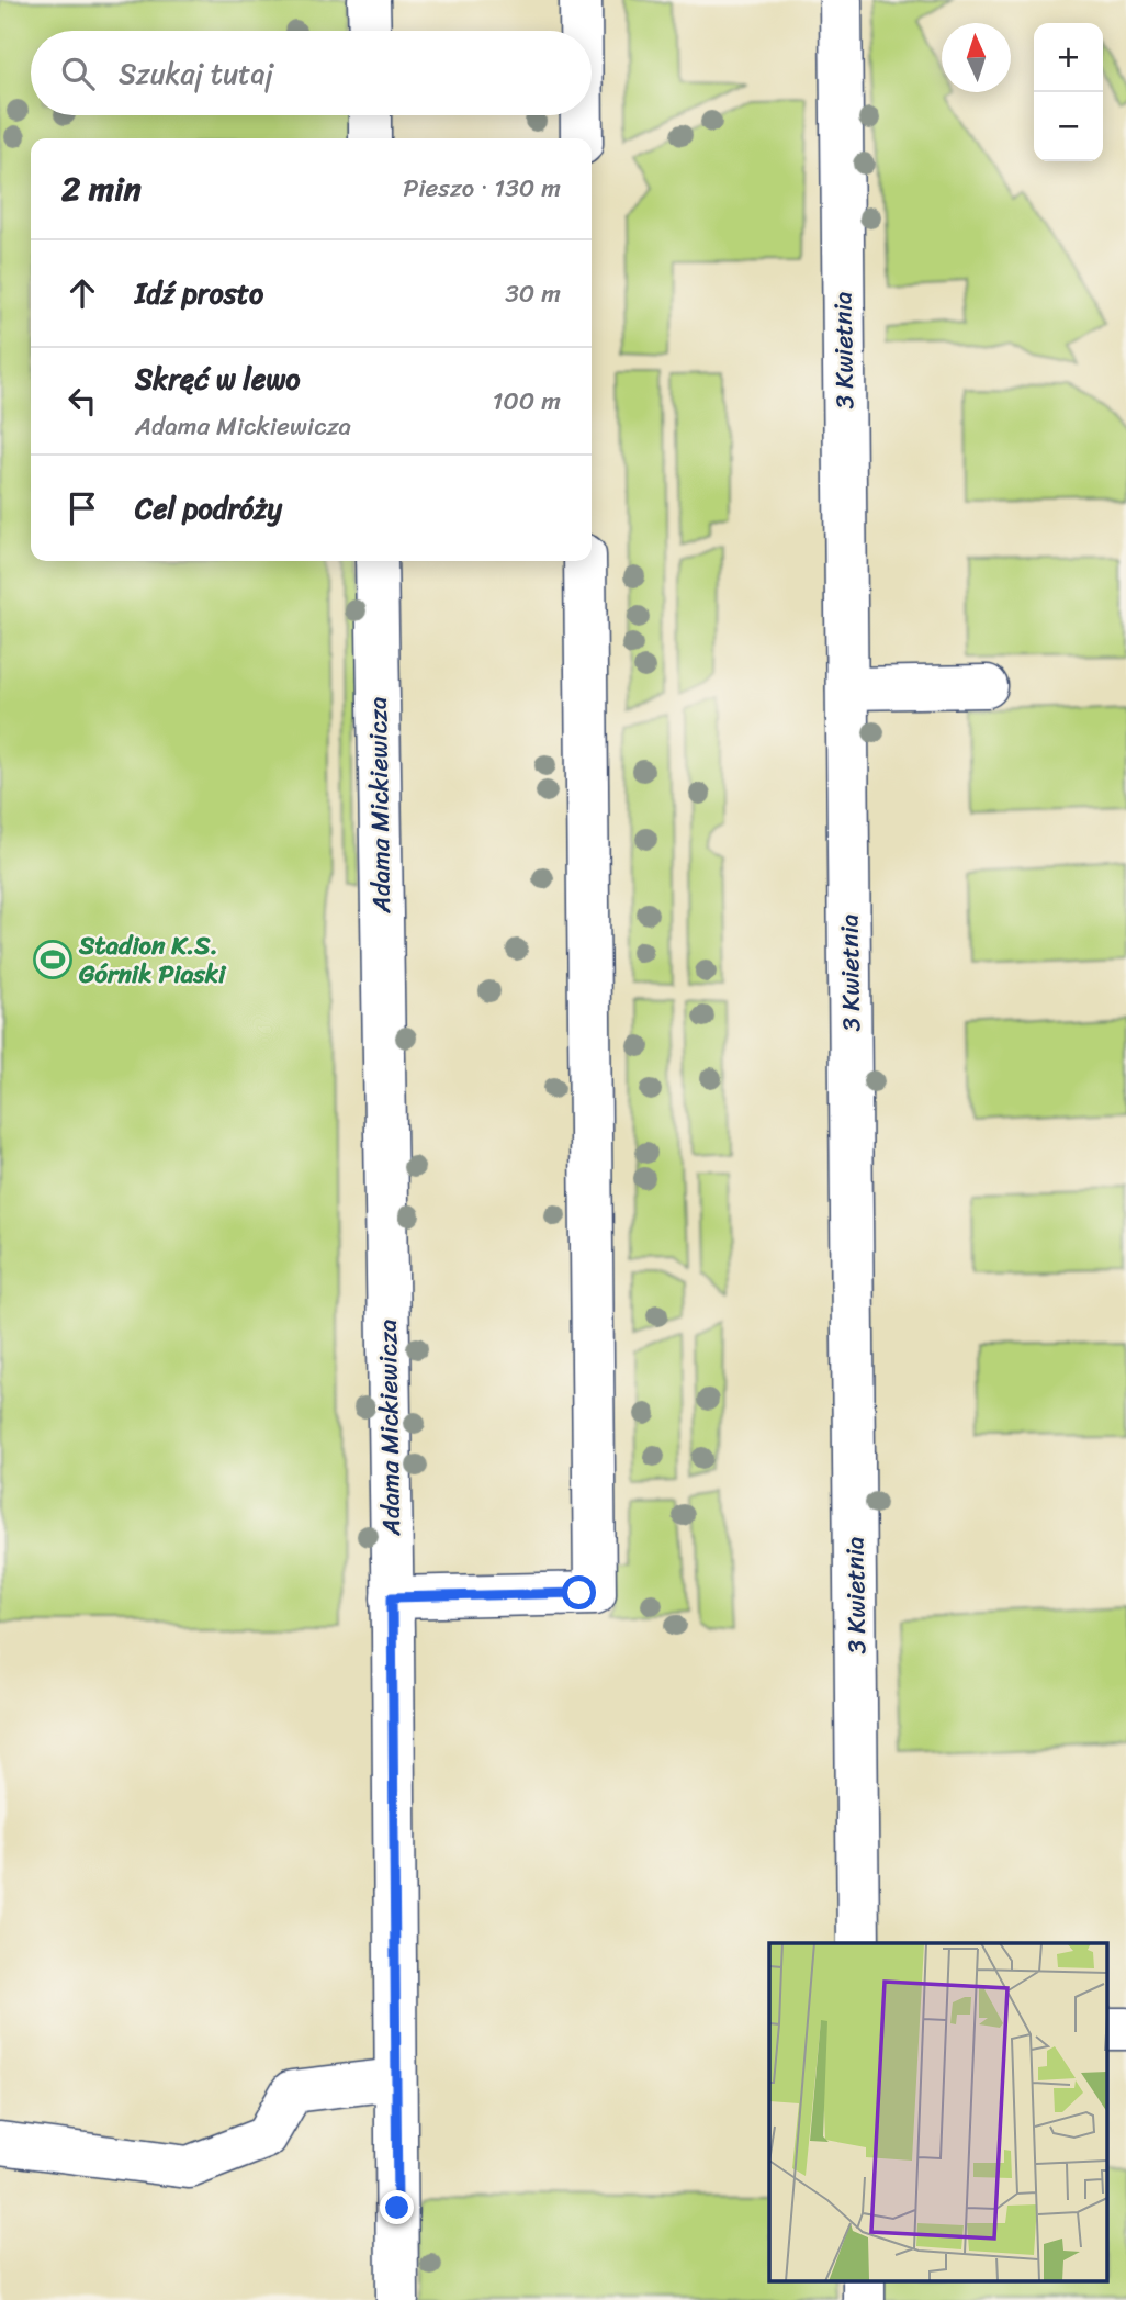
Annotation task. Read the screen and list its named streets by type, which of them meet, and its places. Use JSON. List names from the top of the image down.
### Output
{
  "streets": {
    "street": ["3 Kwietnia", "Adama Mickiewicza"]
  },
  "places": {
    "sports": ["Stadion K.S. Górnik Piaski"]
  },
  "north": "top",
  "page": {
    "map_buttons": ["+", "−"],
    "search": "Szukaj tutaj",
    "heading": ["2 min", "Pieszo · 130 m"],
    "list": [
      ["Idź prosto", "30 m"],
      ["Skręć w lewo", "Adama Mickiewicza", "100 m"],
      "Cel podróży"
    ]
  }
}
